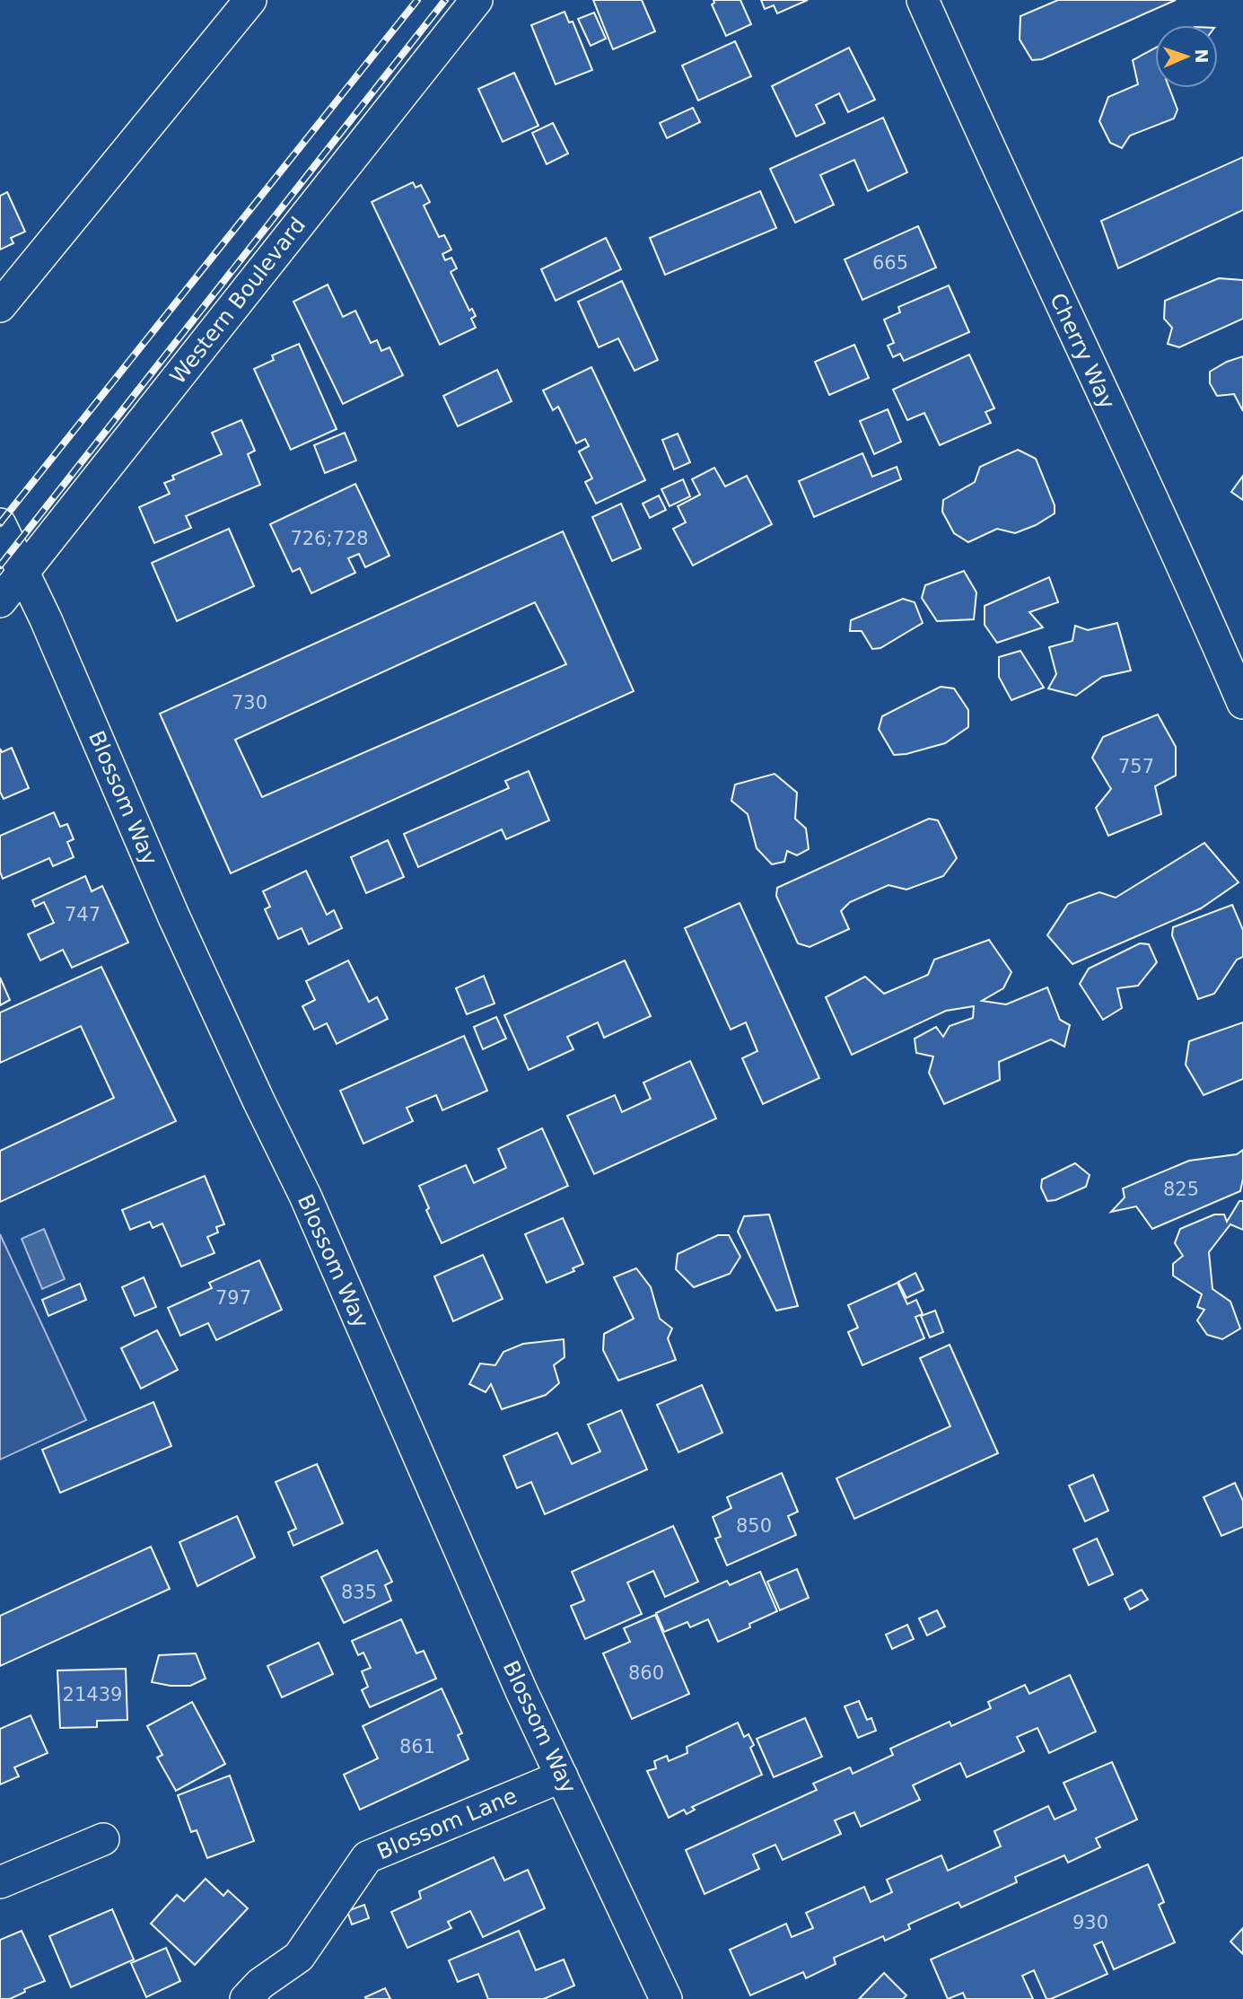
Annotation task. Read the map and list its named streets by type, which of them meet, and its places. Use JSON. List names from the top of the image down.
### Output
{
  "streets": {
    "street": [
      "Western Boulevard",
      "Cherry Way",
      "Blossom Way",
      "Blossom Lane"
    ]
  },
  "crossings": [
    ["Western Boulevard", "Blossom Way"],
    ["Blossom Way", "Blossom Lane"]
  ],
  "house_numbers": [
    "665",
    "726;728",
    "730",
    "757",
    "747",
    "825",
    "797",
    "850",
    "835",
    "860",
    "21439",
    "861",
    "930"
  ],
  "north": "right"
}
